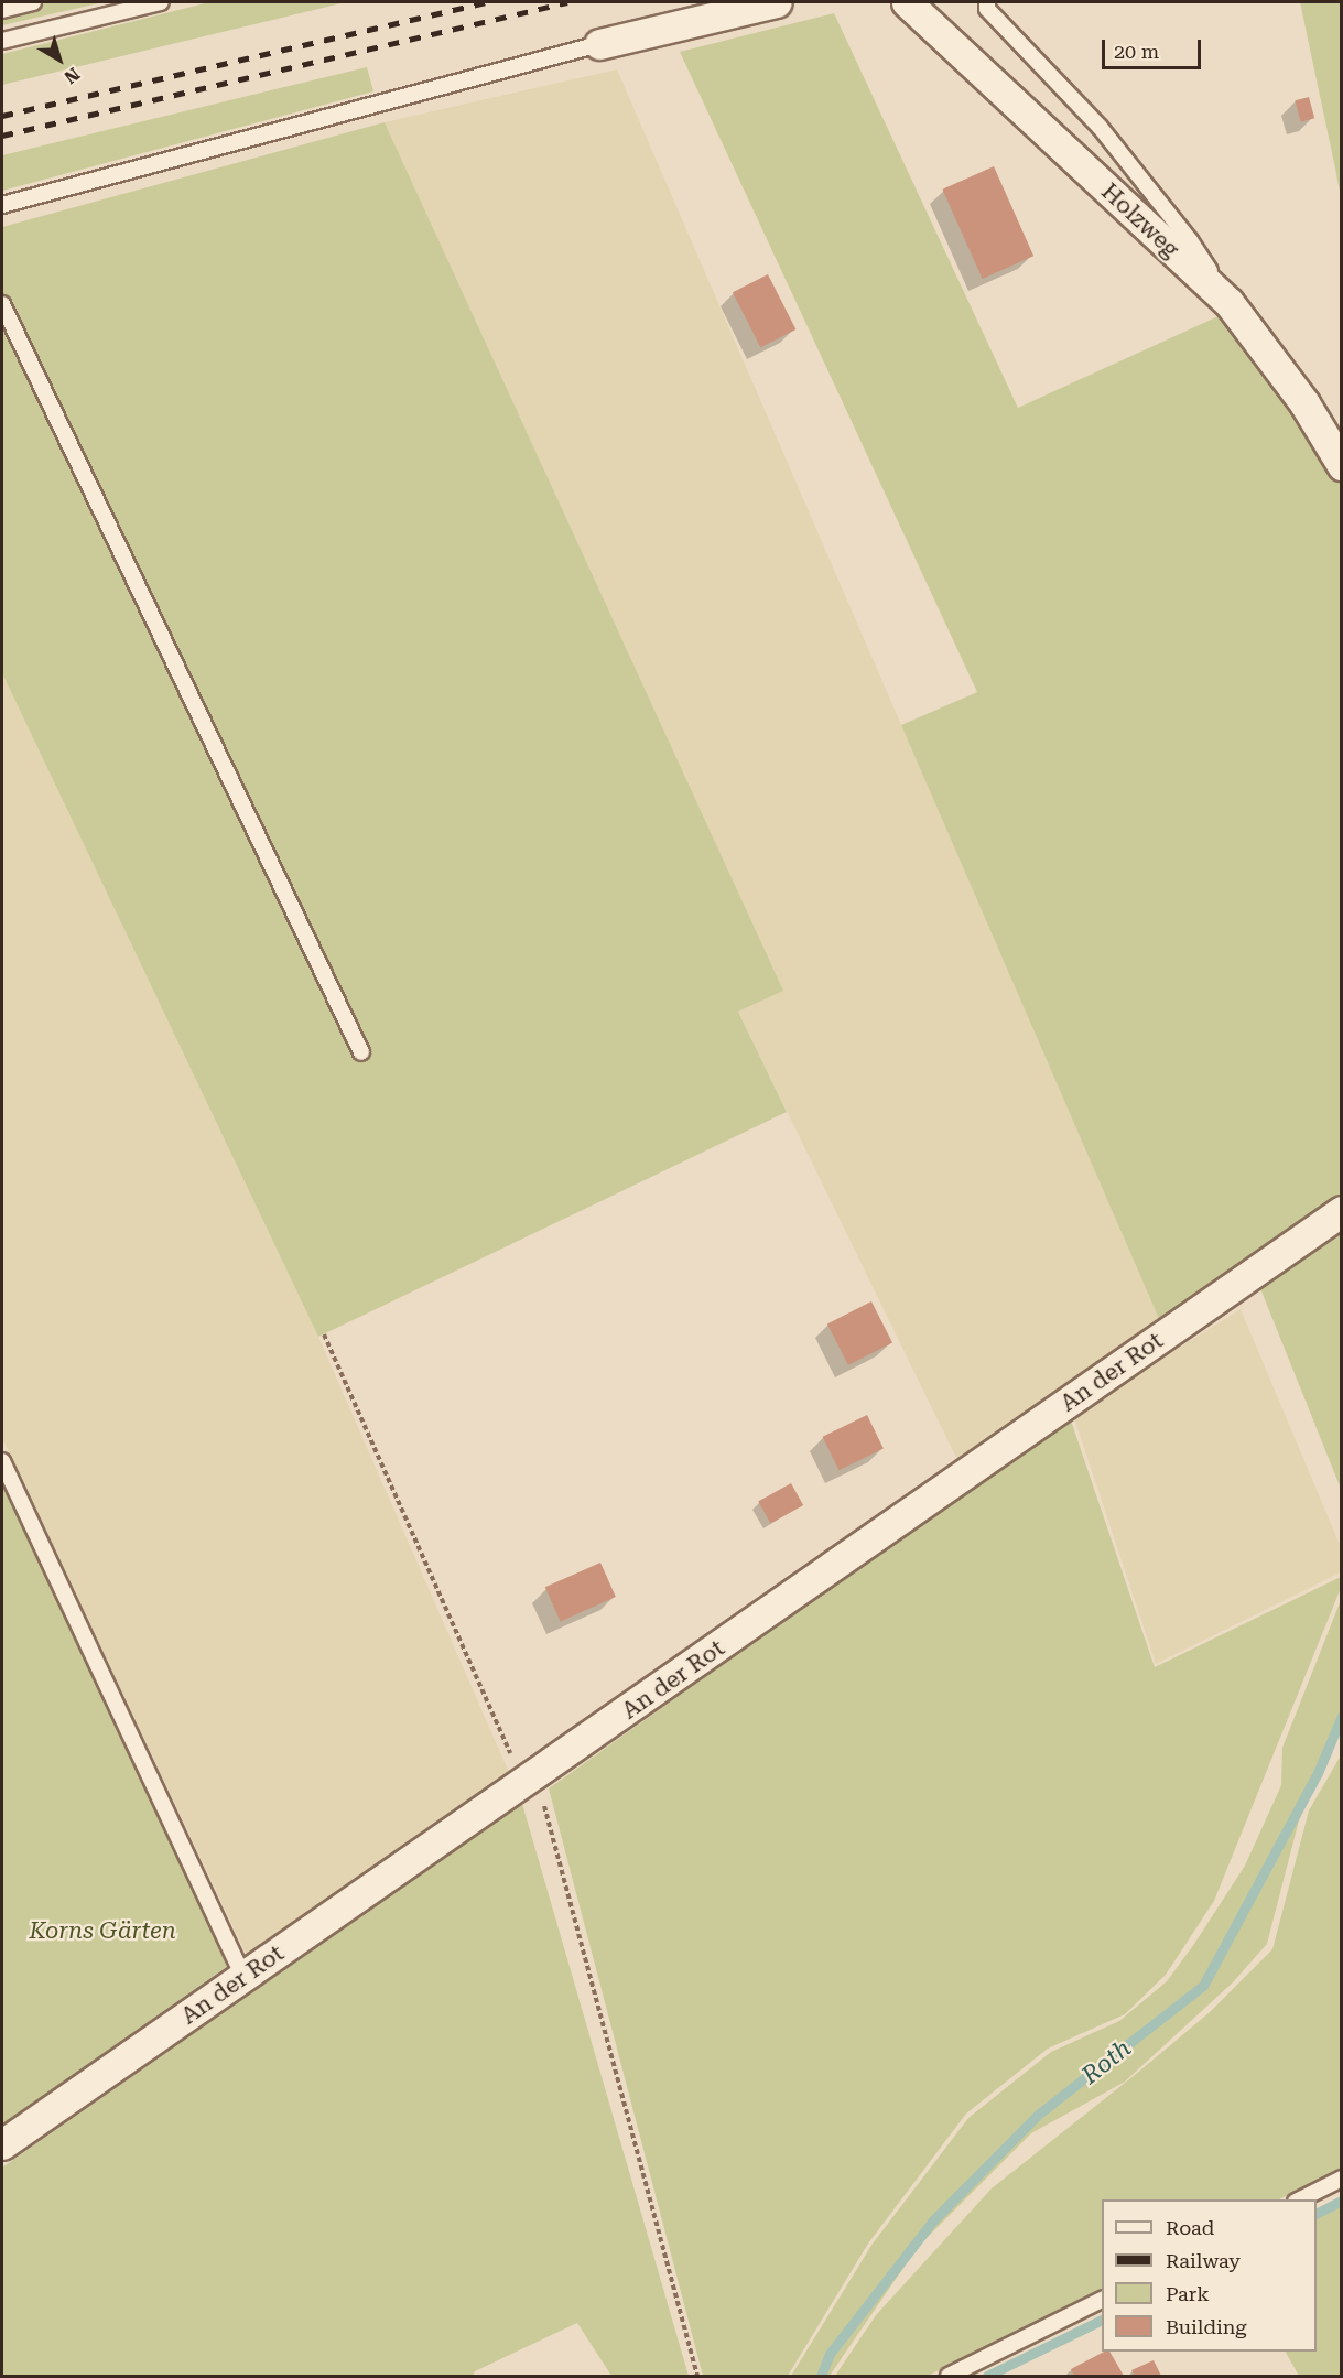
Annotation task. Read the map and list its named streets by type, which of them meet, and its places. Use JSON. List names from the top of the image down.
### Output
{
  "streets": {
    "street": ["Holzweg", "An der Rot"]
  },
  "water": ["Roth"],
  "parks": ["Korns Gärten"],
  "legend": [
    "Road",
    "Railway",
    "Park",
    "Building"
  ],
  "scale_bar": "20 m",
  "north": "bottom right"
}
